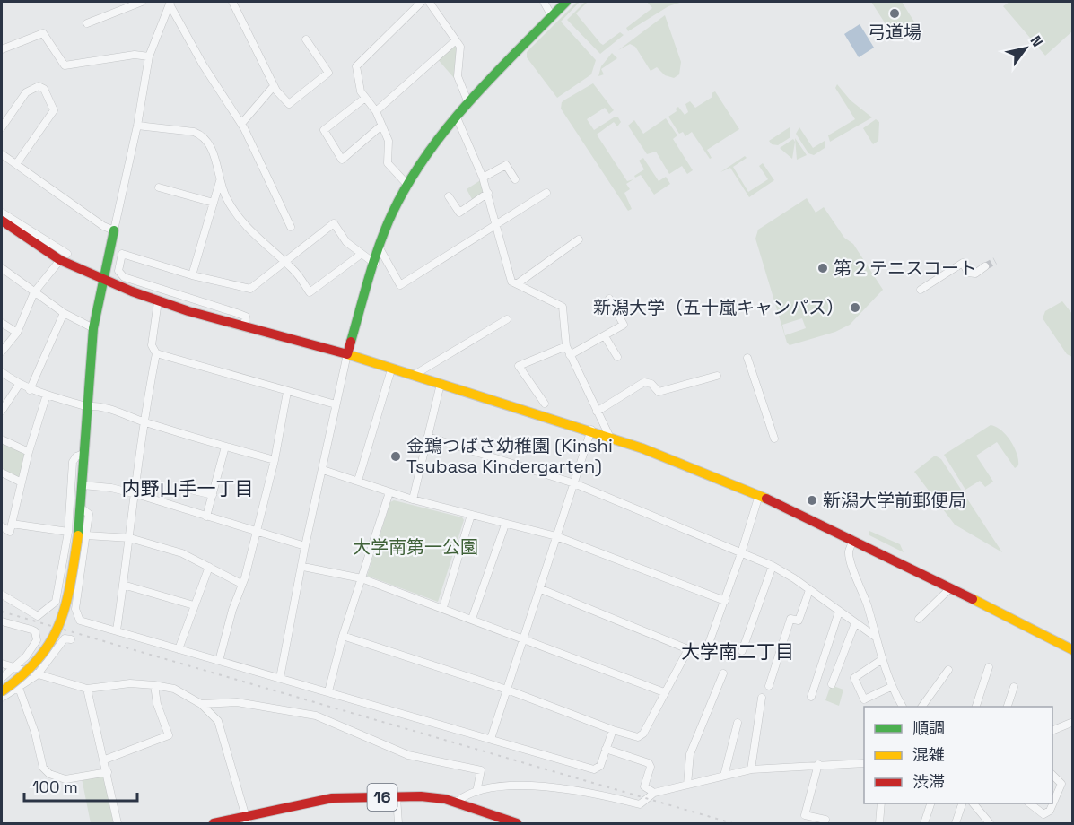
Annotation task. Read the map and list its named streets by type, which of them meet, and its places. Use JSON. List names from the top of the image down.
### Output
{
  "streets": {
    "street": ["16"]
  },
  "districts": ["内野山手一丁目", "大学南二丁目"],
  "parks": ["大学南第一公園"],
  "places": [
    "弓道場",
    "第２テニスコート",
    "新潟大学（五十嵐キャンパス）",
    "金鵄つばさ幼稚園 (Kinshi Tsubasa Kindergarten)",
    "新潟大学前郵便局"
  ],
  "legend": ["順調", "混雑", "渋滞"],
  "scale_bar": "100 m",
  "north": "top right"
}
